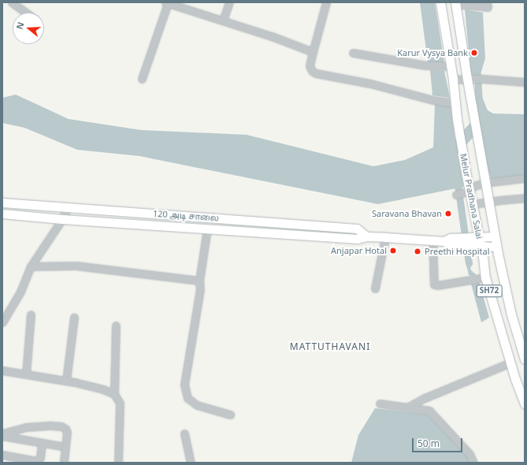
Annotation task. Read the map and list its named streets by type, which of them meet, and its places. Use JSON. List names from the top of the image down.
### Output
{
  "streets": {
    "main road": ["Melur Pradhana Salai", "120 அடி சாலை", "SH72"]
  },
  "crossings": [
    ["Melur Pradhana Salai", "120 அடி சாலை"]
  ],
  "districts": ["MATTUTHAVANI"],
  "places": [
    "Karur Vysya Bank",
    "Saravana Bhavan",
    "Anjapar Hotal",
    "Preethi Hospital"
  ],
  "scale_bar": "50 m",
  "north": "left"
}
